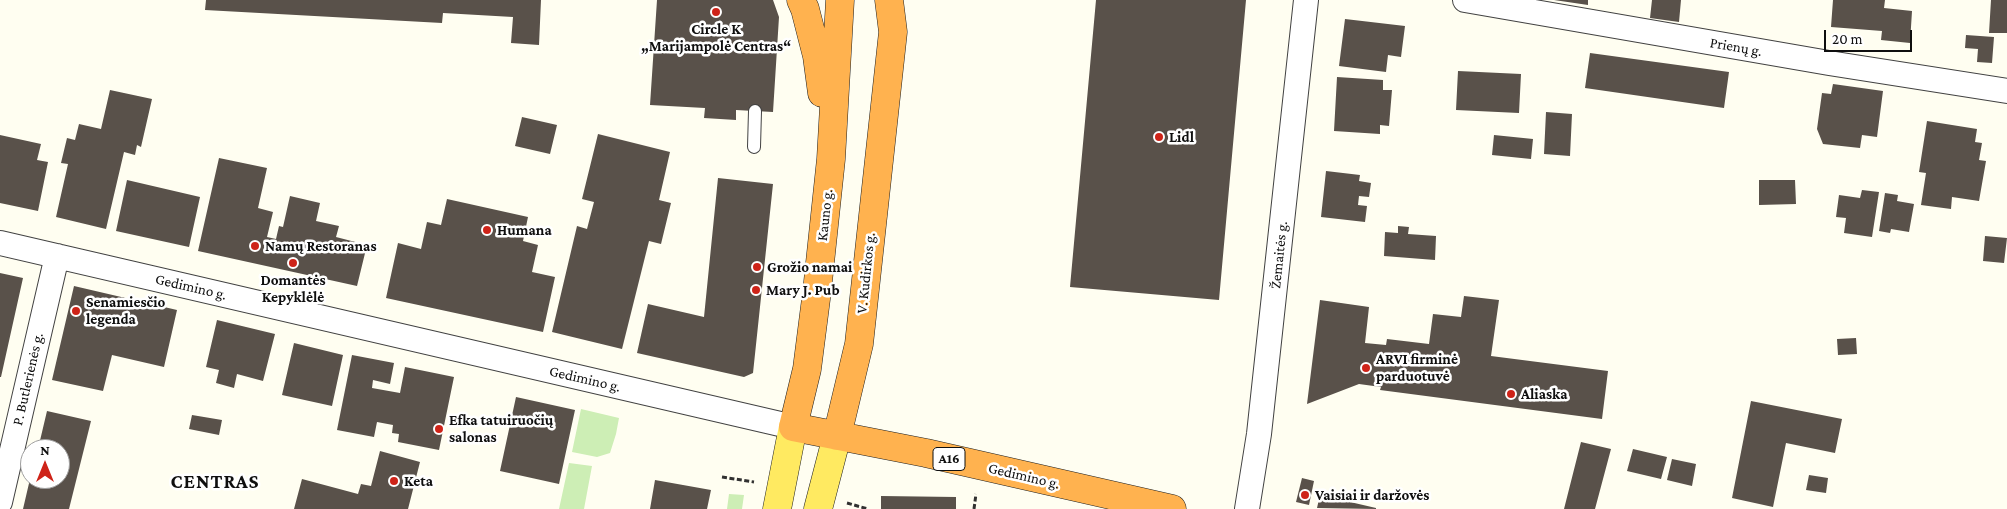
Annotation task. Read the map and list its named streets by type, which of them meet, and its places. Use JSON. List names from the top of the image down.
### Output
{
  "streets": {
    "highway": [
      "Kauno g.",
      "V. Kudirkos g.",
      "Gedimino g.",
      "A16"
    ],
    "street": ["Prienų g.", "Žemaitės g.", "P. Butlerienės g."]
  },
  "crossings": [
    ["Kauno g.", "Gedimino g."],
    ["V. Kudirkos g.", "Gedimino g."],
    ["Gedimino g.", "P. Butlerienės g."]
  ],
  "districts": ["CENTRAS"],
  "places": [
    "Circle K „Marijampolė Centras“",
    "Lidl",
    "Humana",
    "Namų Restoranas",
    "Domantės Kepyklėlė",
    "Grožio namai",
    "Mary J. Pub",
    "Senamiesčio legenda",
    "ARVI firminė parduotuvė",
    "Aliaska",
    "Efka tatuiruočių salonas",
    "Keta",
    "Vaisiai ir daržovės"
  ],
  "scale_bar": "20 m",
  "north": "top"
}
